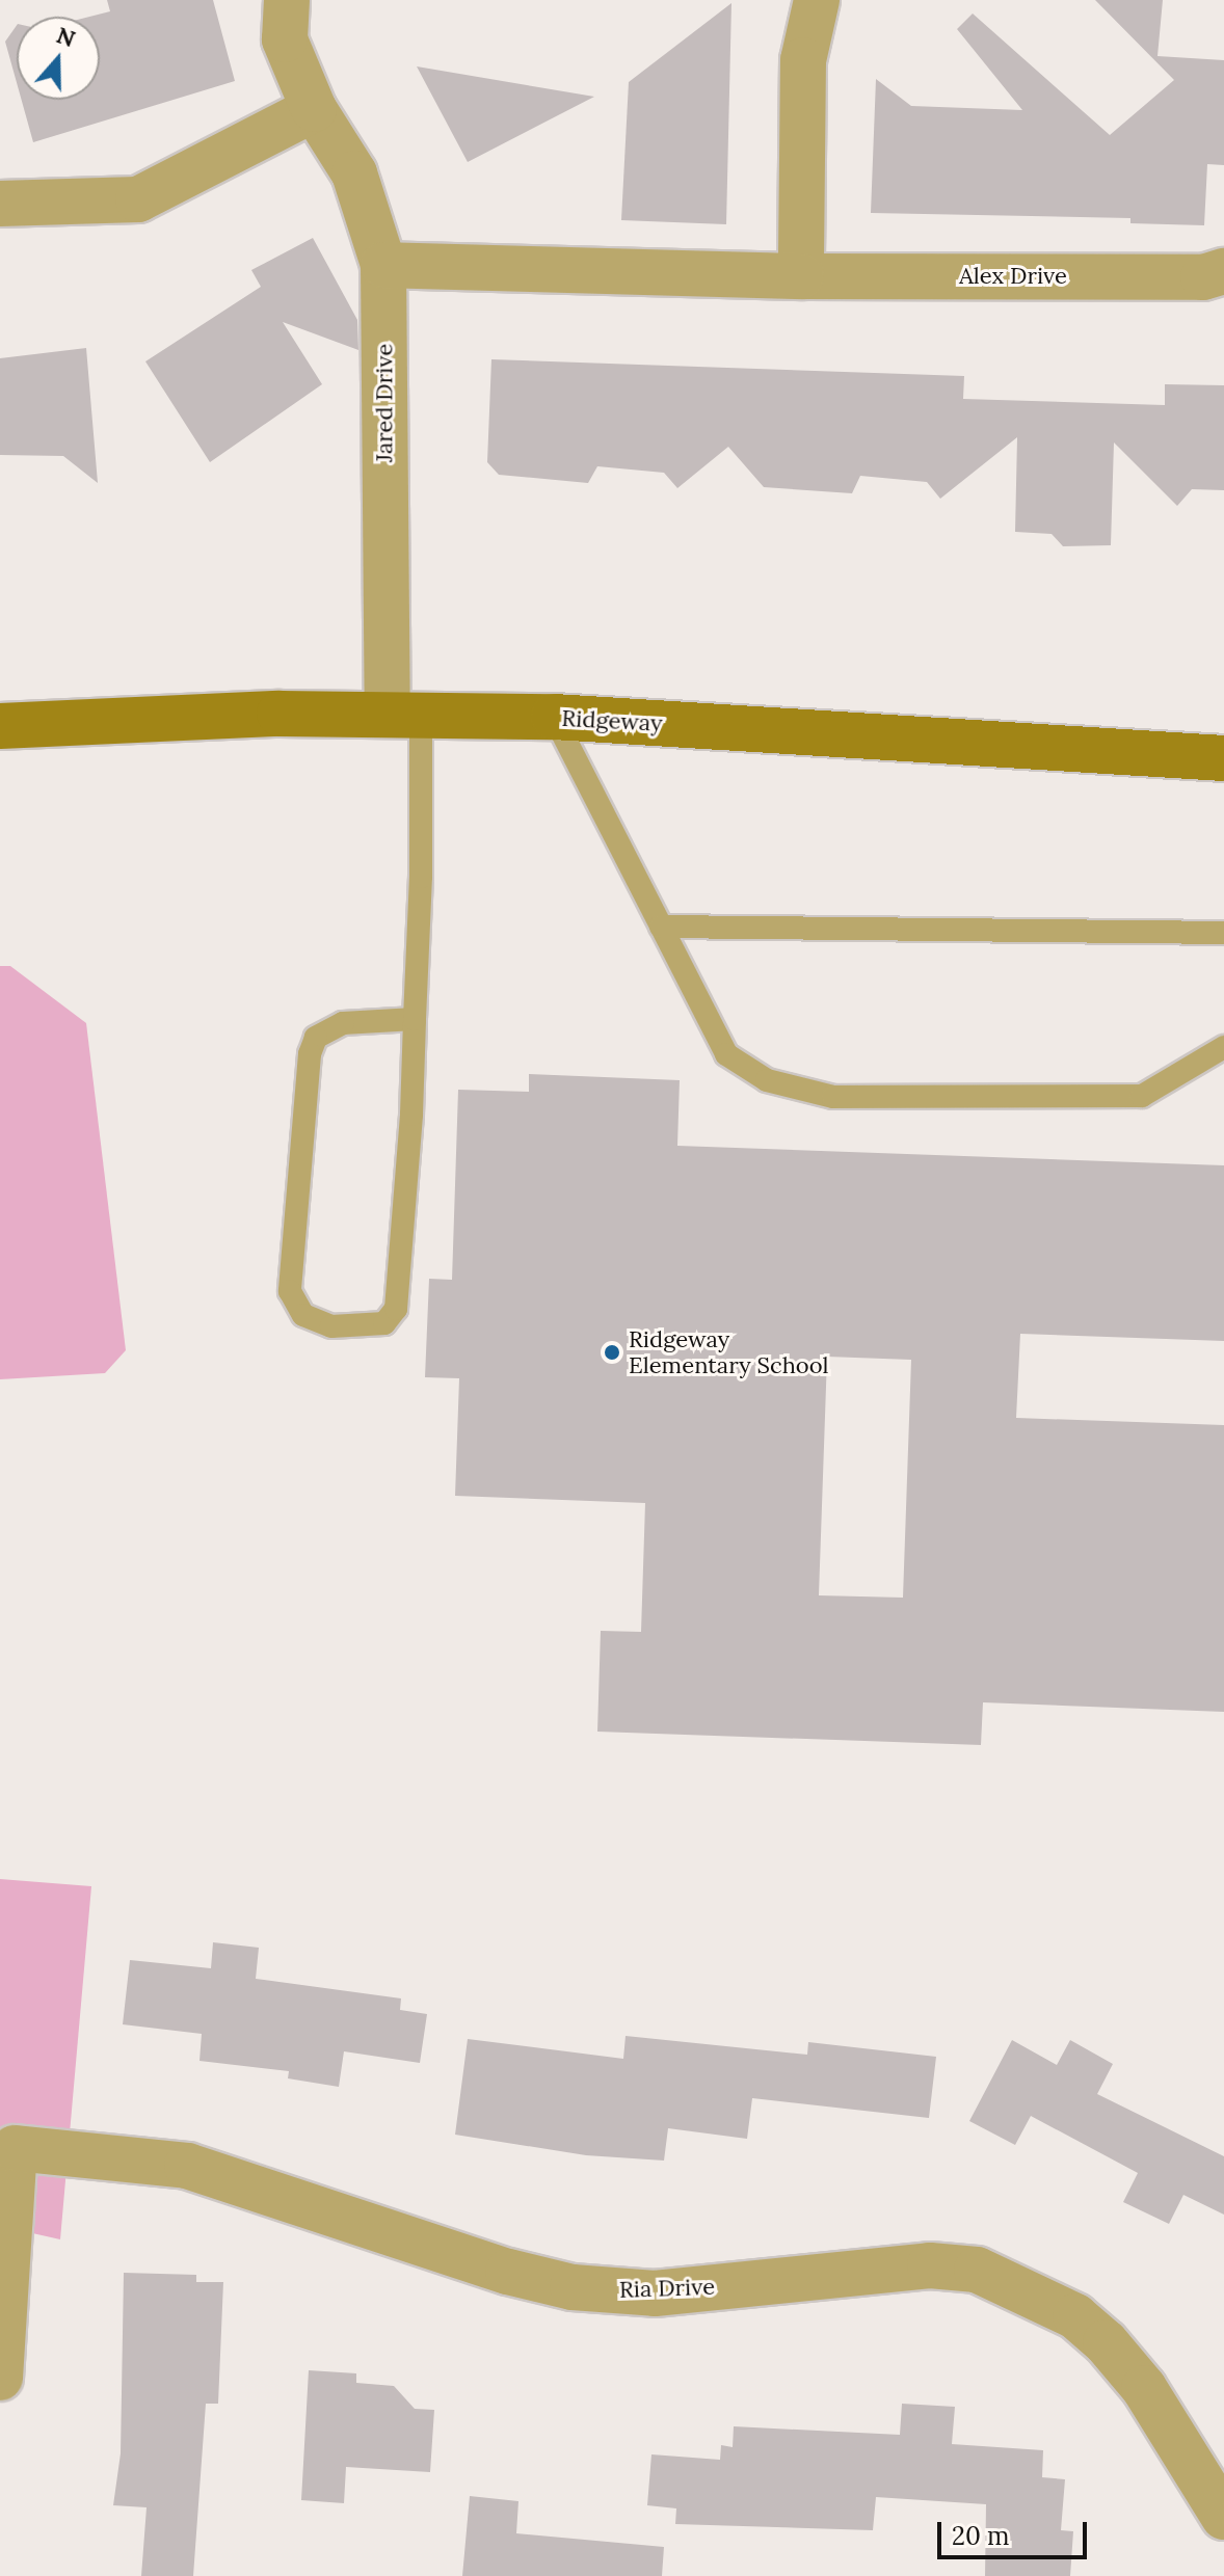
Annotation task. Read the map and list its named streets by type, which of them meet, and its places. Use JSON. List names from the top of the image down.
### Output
{
  "streets": {
    "street": [
      "Alex Drive",
      "Jared Drive",
      "Ridgeway",
      "Ria Drive"
    ]
  },
  "crossings": [
    ["Alex Drive", "Jared Drive"],
    ["Jared Drive", "Ridgeway"]
  ],
  "places": ["Ridgeway Elementary School"],
  "scale_bar": "20 m",
  "north": "top"
}
